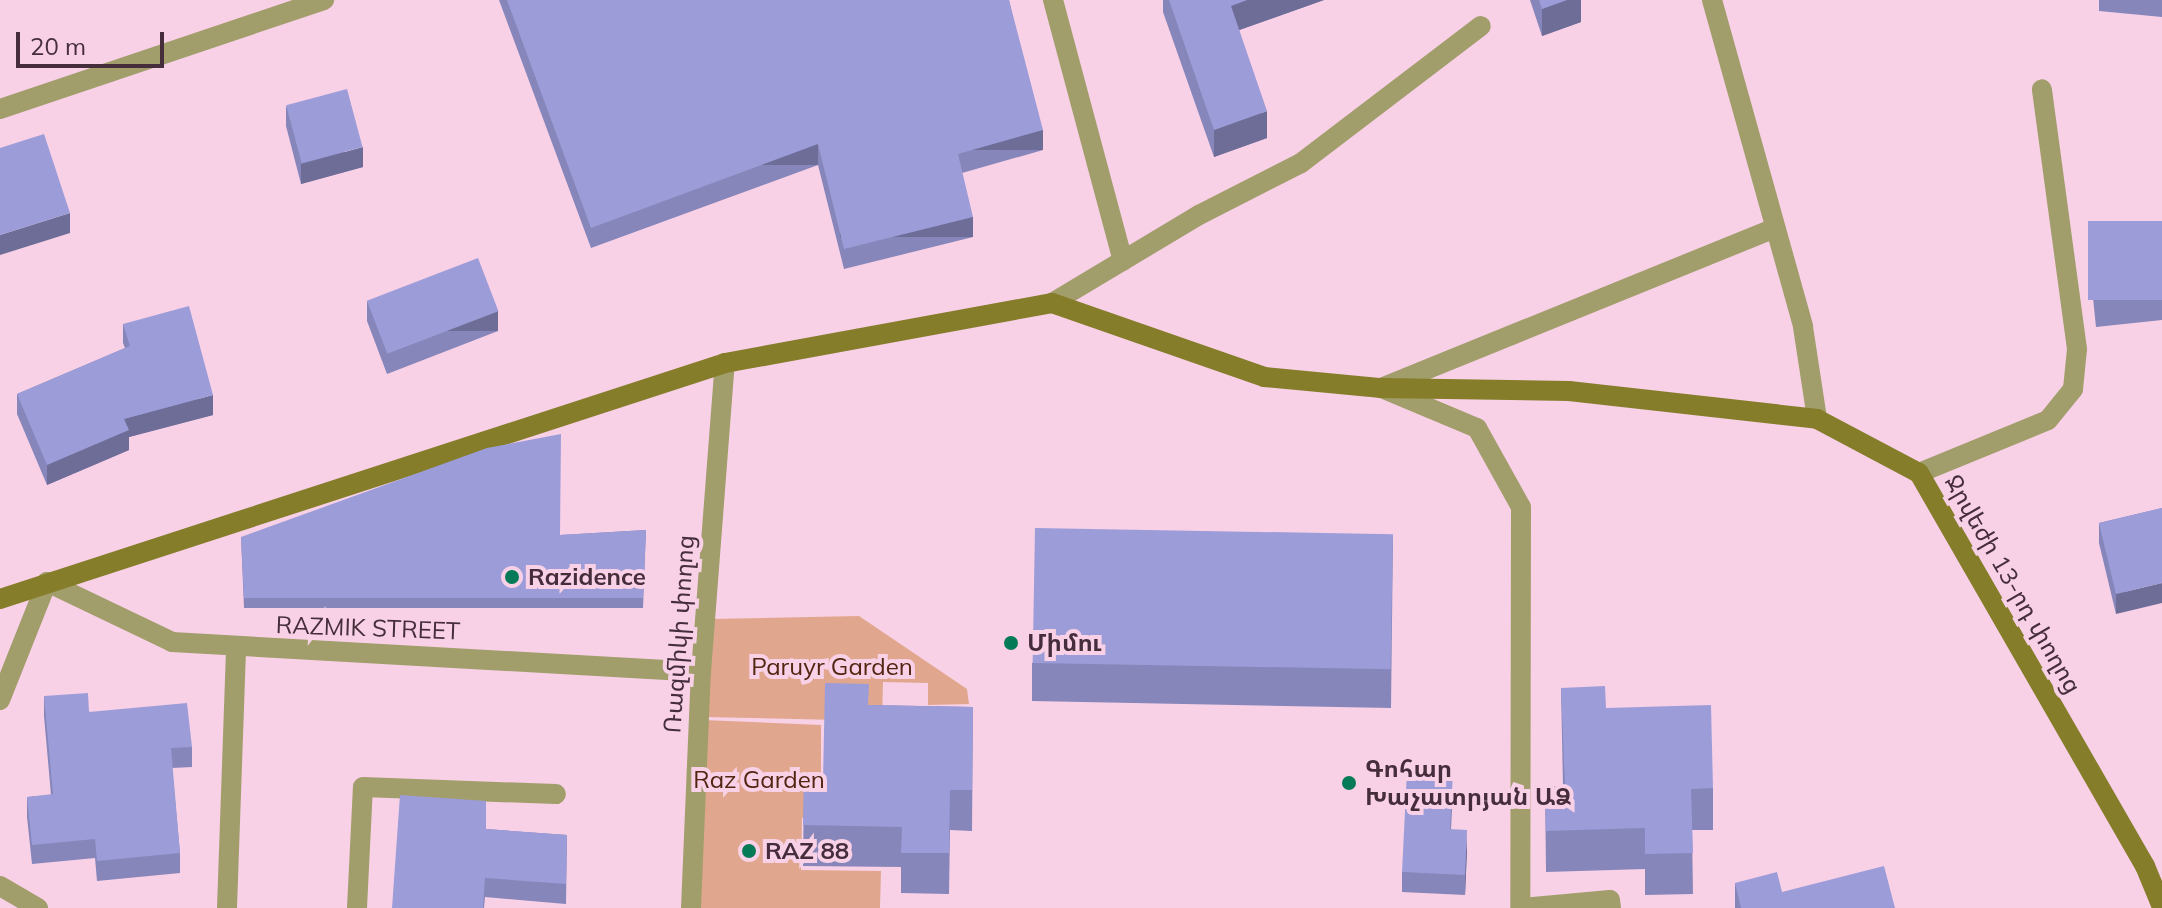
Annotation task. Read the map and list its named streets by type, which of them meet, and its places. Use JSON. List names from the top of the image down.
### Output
{
  "streets": {
    "street": ["Ջրվեժի 13-րդ փողոց", "RAZMIK STREET", "Ռազմիկի փողոց"]
  },
  "crossings": [
    ["RAZMIK STREET", "Ռազմիկի փողոց"]
  ],
  "parks": ["Paruyr Garden", "Raz Garden"],
  "places": [
    "Razidence",
    "Միմու",
    "Գոհար Խաչատրյան ԱՁ",
    "RAZ 88"
  ],
  "scale_bar": "20 m"
}
